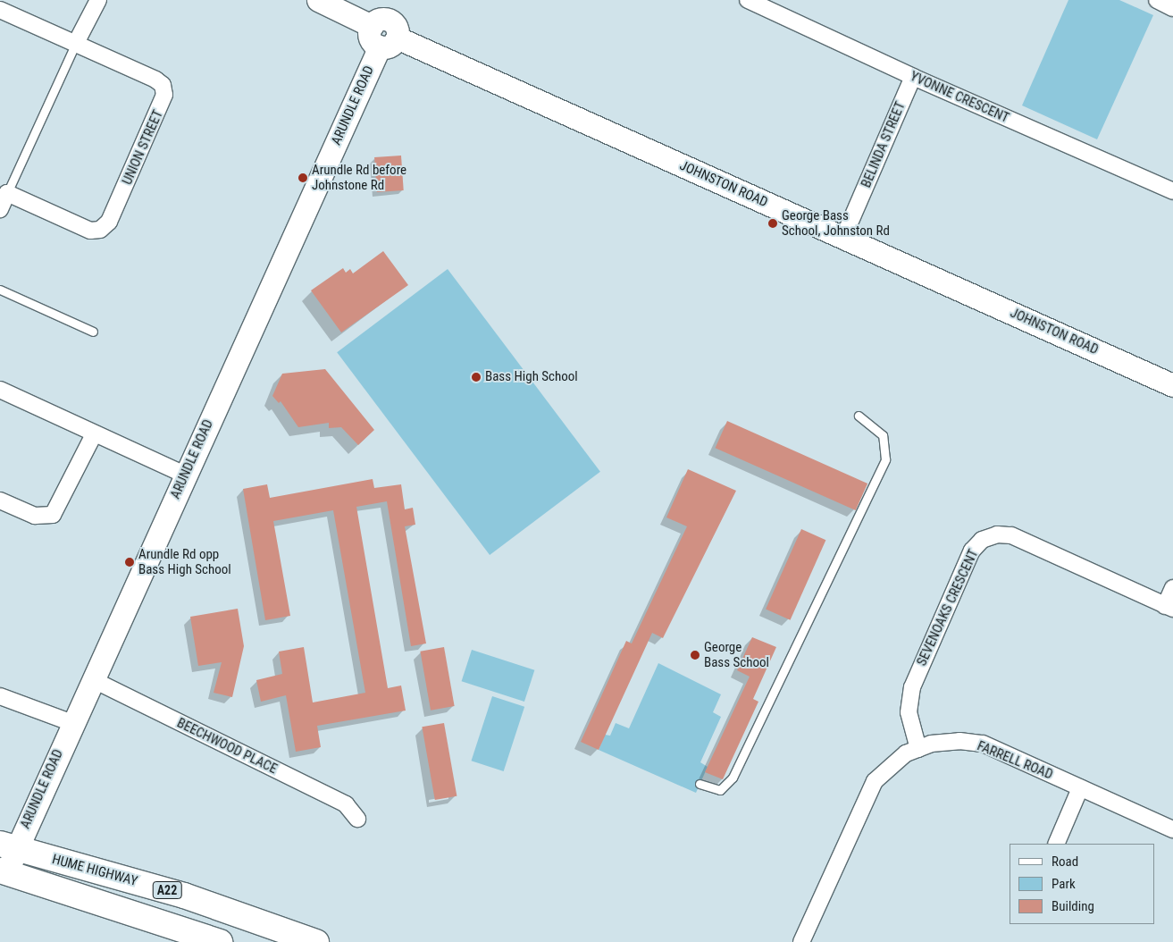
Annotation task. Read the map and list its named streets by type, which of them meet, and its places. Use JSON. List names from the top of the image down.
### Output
{
  "streets": {
    "highway": ["HUME HIGHWAY", "A22"],
    "street": [
      "YVONNE CRESCENT",
      "ARUNDLE ROAD",
      "BELINDA STREET",
      "UNION STREET",
      "JOHNSTON ROAD",
      "SEVENOAKS CRESCENT",
      "BEECHWOOD PLACE",
      "FARRELL ROAD"
    ]
  },
  "crossings": [
    ["YVONNE CRESCENT", "BELINDA STREET"],
    ["ARUNDLE ROAD", "JOHNSTON ROAD"],
    ["ARUNDLE ROAD", "BEECHWOOD PLACE"],
    ["ARUNDLE ROAD", "HUME HIGHWAY"],
    ["BELINDA STREET", "JOHNSTON ROAD"],
    ["SEVENOAKS CRESCENT", "FARRELL ROAD"]
  ],
  "places": [
    "Arundle Rd before Johnstone Rd",
    "George Bass School, Johnston Rd",
    "Bass High School",
    "Arundle Rd opp Bass High School",
    "George Bass School"
  ],
  "legend": ["Road", "Park", "Building"]
}
